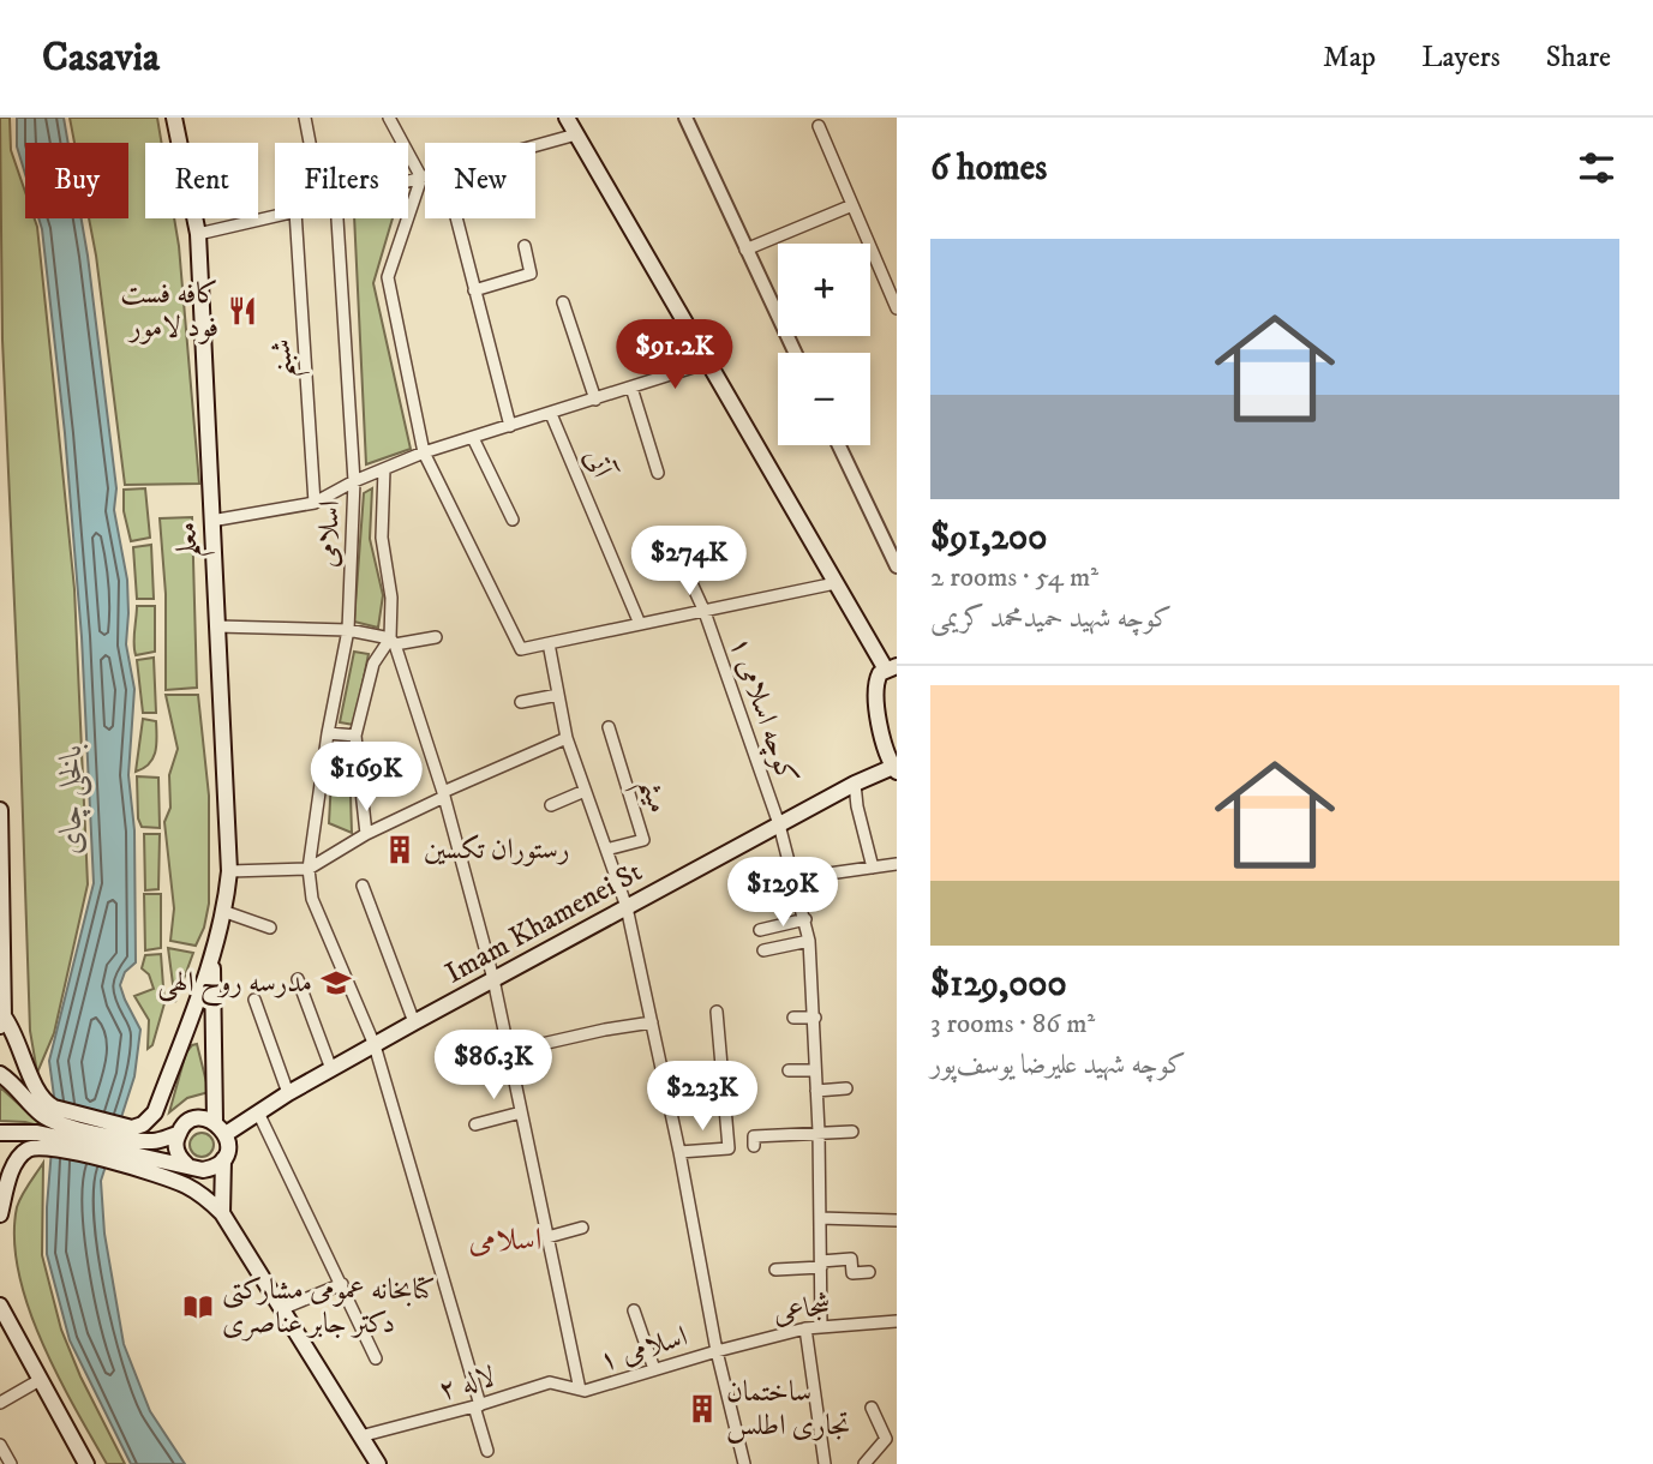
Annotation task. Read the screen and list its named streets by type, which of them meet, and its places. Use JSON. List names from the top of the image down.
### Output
{
  "streets": {
    "main road": ["معلم", "Imam Khamenei St"],
    "street": [
      "شبنم",
      "آتی",
      "اسلامی",
      "کوچه اسلامی ۱",
      "میثم",
      "شجاعی",
      "اسلامی ۱",
      "لاله ۲"
    ]
  },
  "crossings": [
    ["اسلامی", "Imam Khamenei St"],
    ["اسلامی", "لاله ۲"],
    ["کوچه اسلامی ۱", "Imam Khamenei St"],
    ["کوچه اسلامی ۱", "شجاعی"],
    ["شجاعی", "اسلامی ۱"],
    ["اسلامی ۱", "لاله ۲"]
  ],
  "districts": ["اسلامی"],
  "water": ["بالخلی چای"],
  "places": {
    "restaurant": ["کافه فست فود لامور"],
    "building": ["رستوران تکسین", "ساختمان تجاری اطلس"],
    "school or university": ["مدرسه روح الهی"],
    "library": ["کتابخانه عمومی مشارکتی دکتر جابر عناصری"]
  },
  "page": {
    "header": "Casavia",
    "nav": ["Map", "Layers", "Share"],
    "heading": "6 homes",
    "chip": [
      "Buy",
      "Rent",
      "Filters",
      "New"
    ],
    "list": [
      {
        "name": "$91,200",
        "note": "2 rooms · 54 m² · کوچه شهید حمیدمحمد کریمی"
      },
      {
        "name": "$129,000",
        "note": "3 rooms · 86 m² · کوچه شهید علیرضا یوسف‌پور"
      }
    ],
    "map_buttons": ["+", "−"],
    "price": [
      "$91.2K",
      "$274K",
      "$169K",
      "$129K",
      "$86.3K",
      "$223K"
    ]
  }
}
